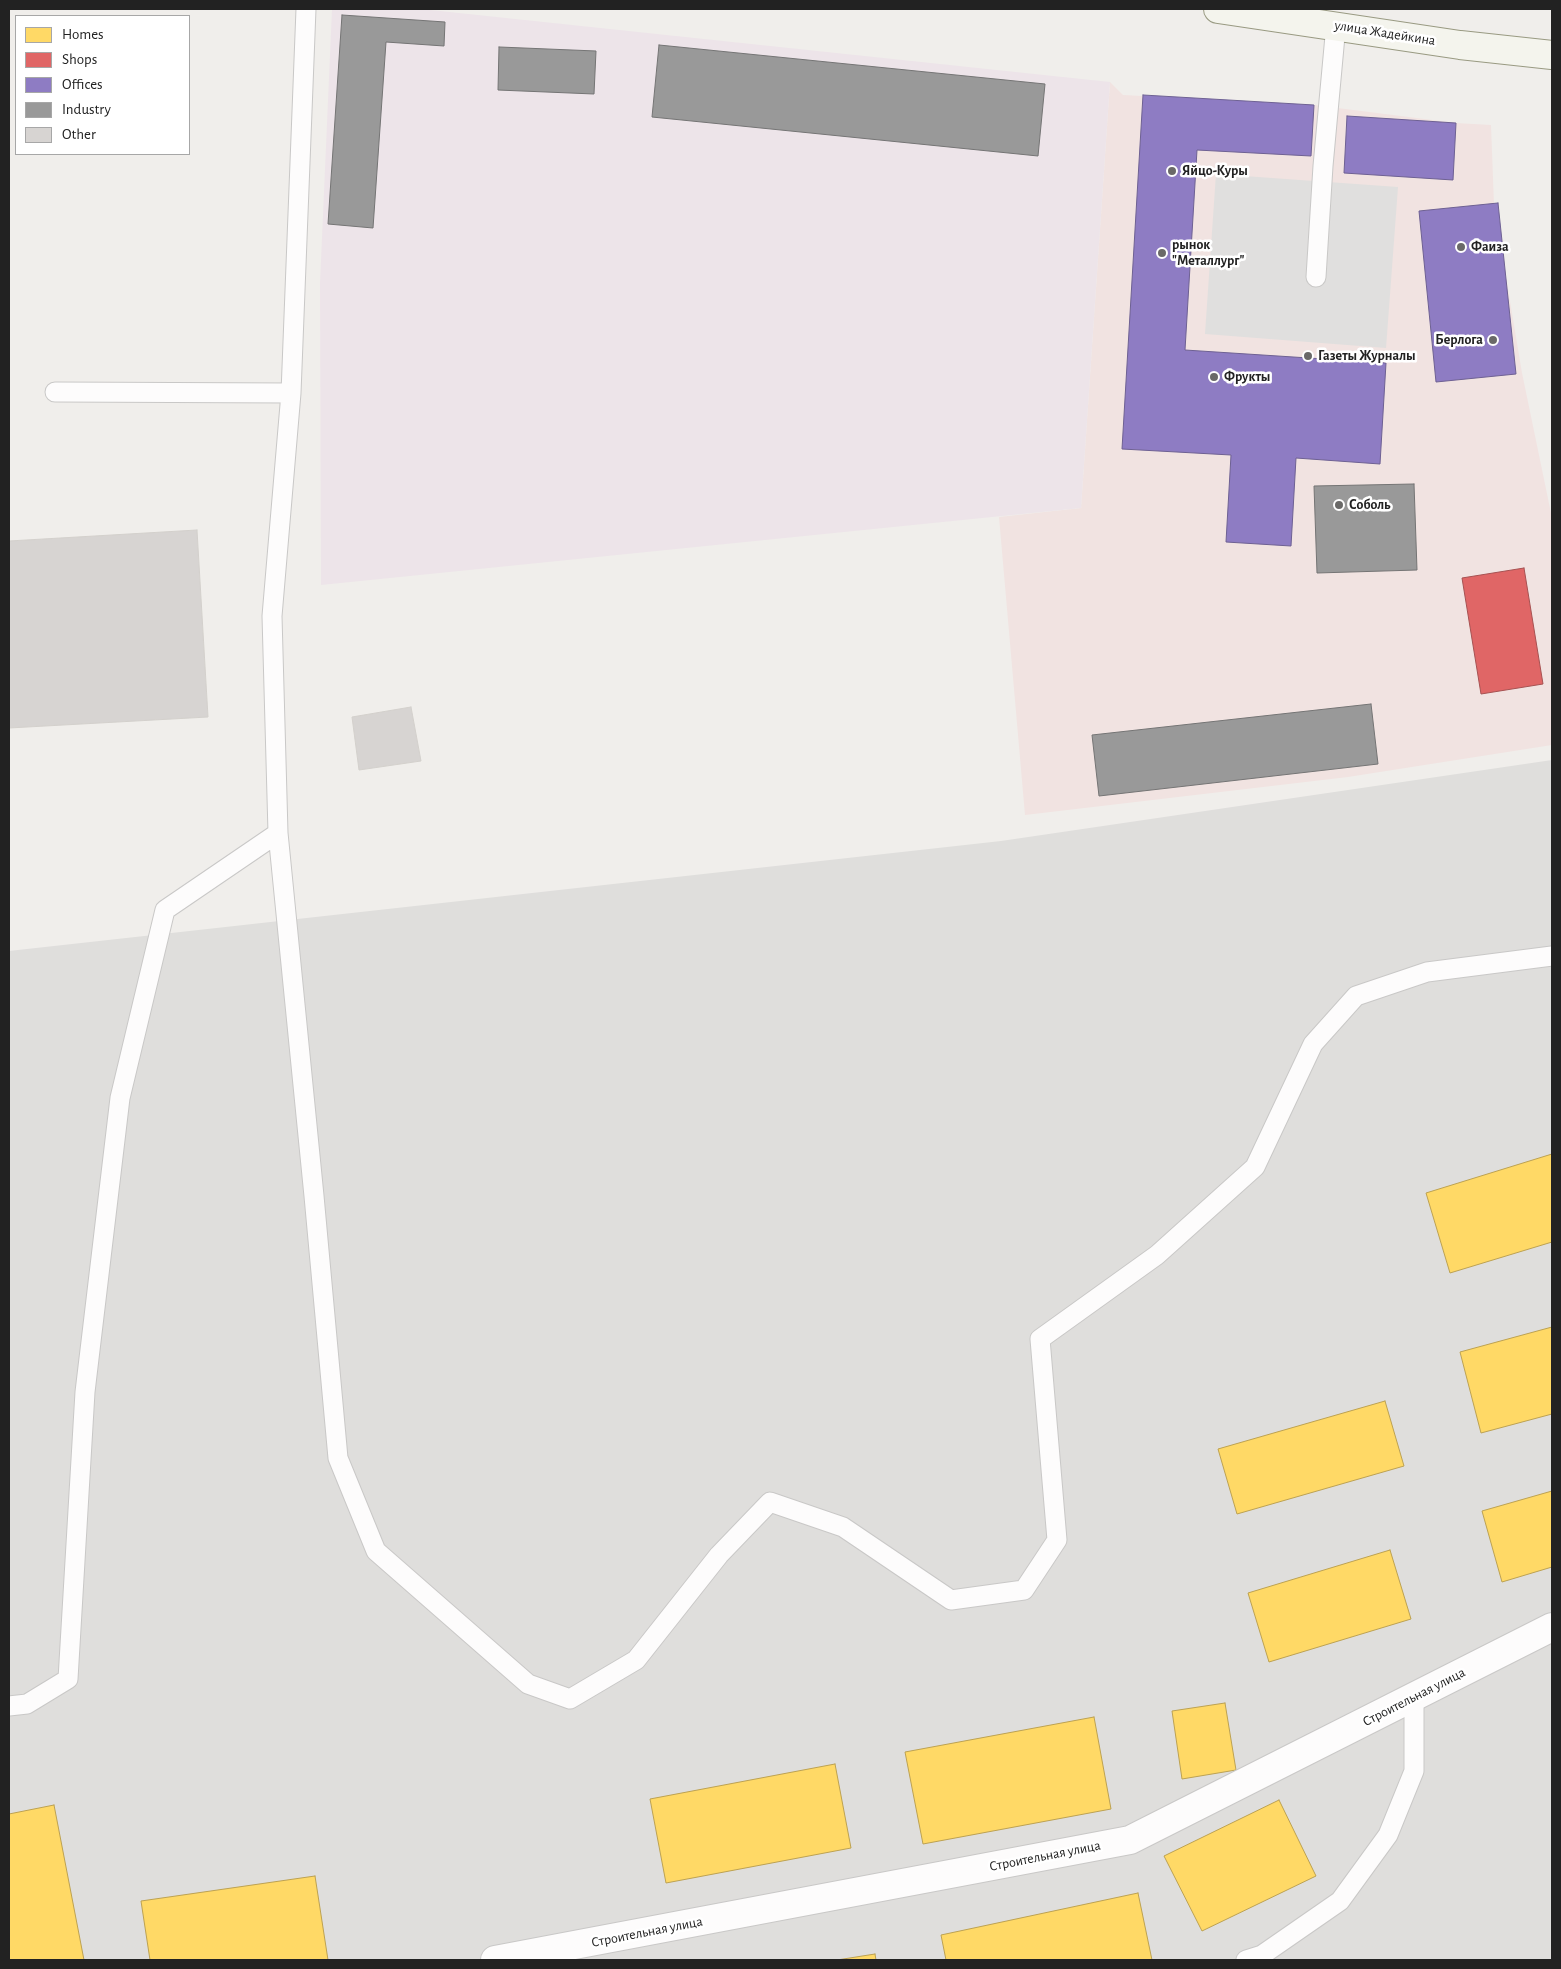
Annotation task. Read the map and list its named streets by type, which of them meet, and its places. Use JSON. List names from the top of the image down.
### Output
{
  "streets": {
    "street": ["улица Жадейкина", "Строительная улица"]
  },
  "places": [
    "Яйцо-Куры",
    "Фаиза",
    "рынок \"Металлург\"",
    "Берлога",
    "Газеты Журналы",
    "Фрукты",
    "Соболь"
  ],
  "legend": [
    "Homes",
    "Shops",
    "Offices",
    "Industry",
    "Other"
  ]
}
